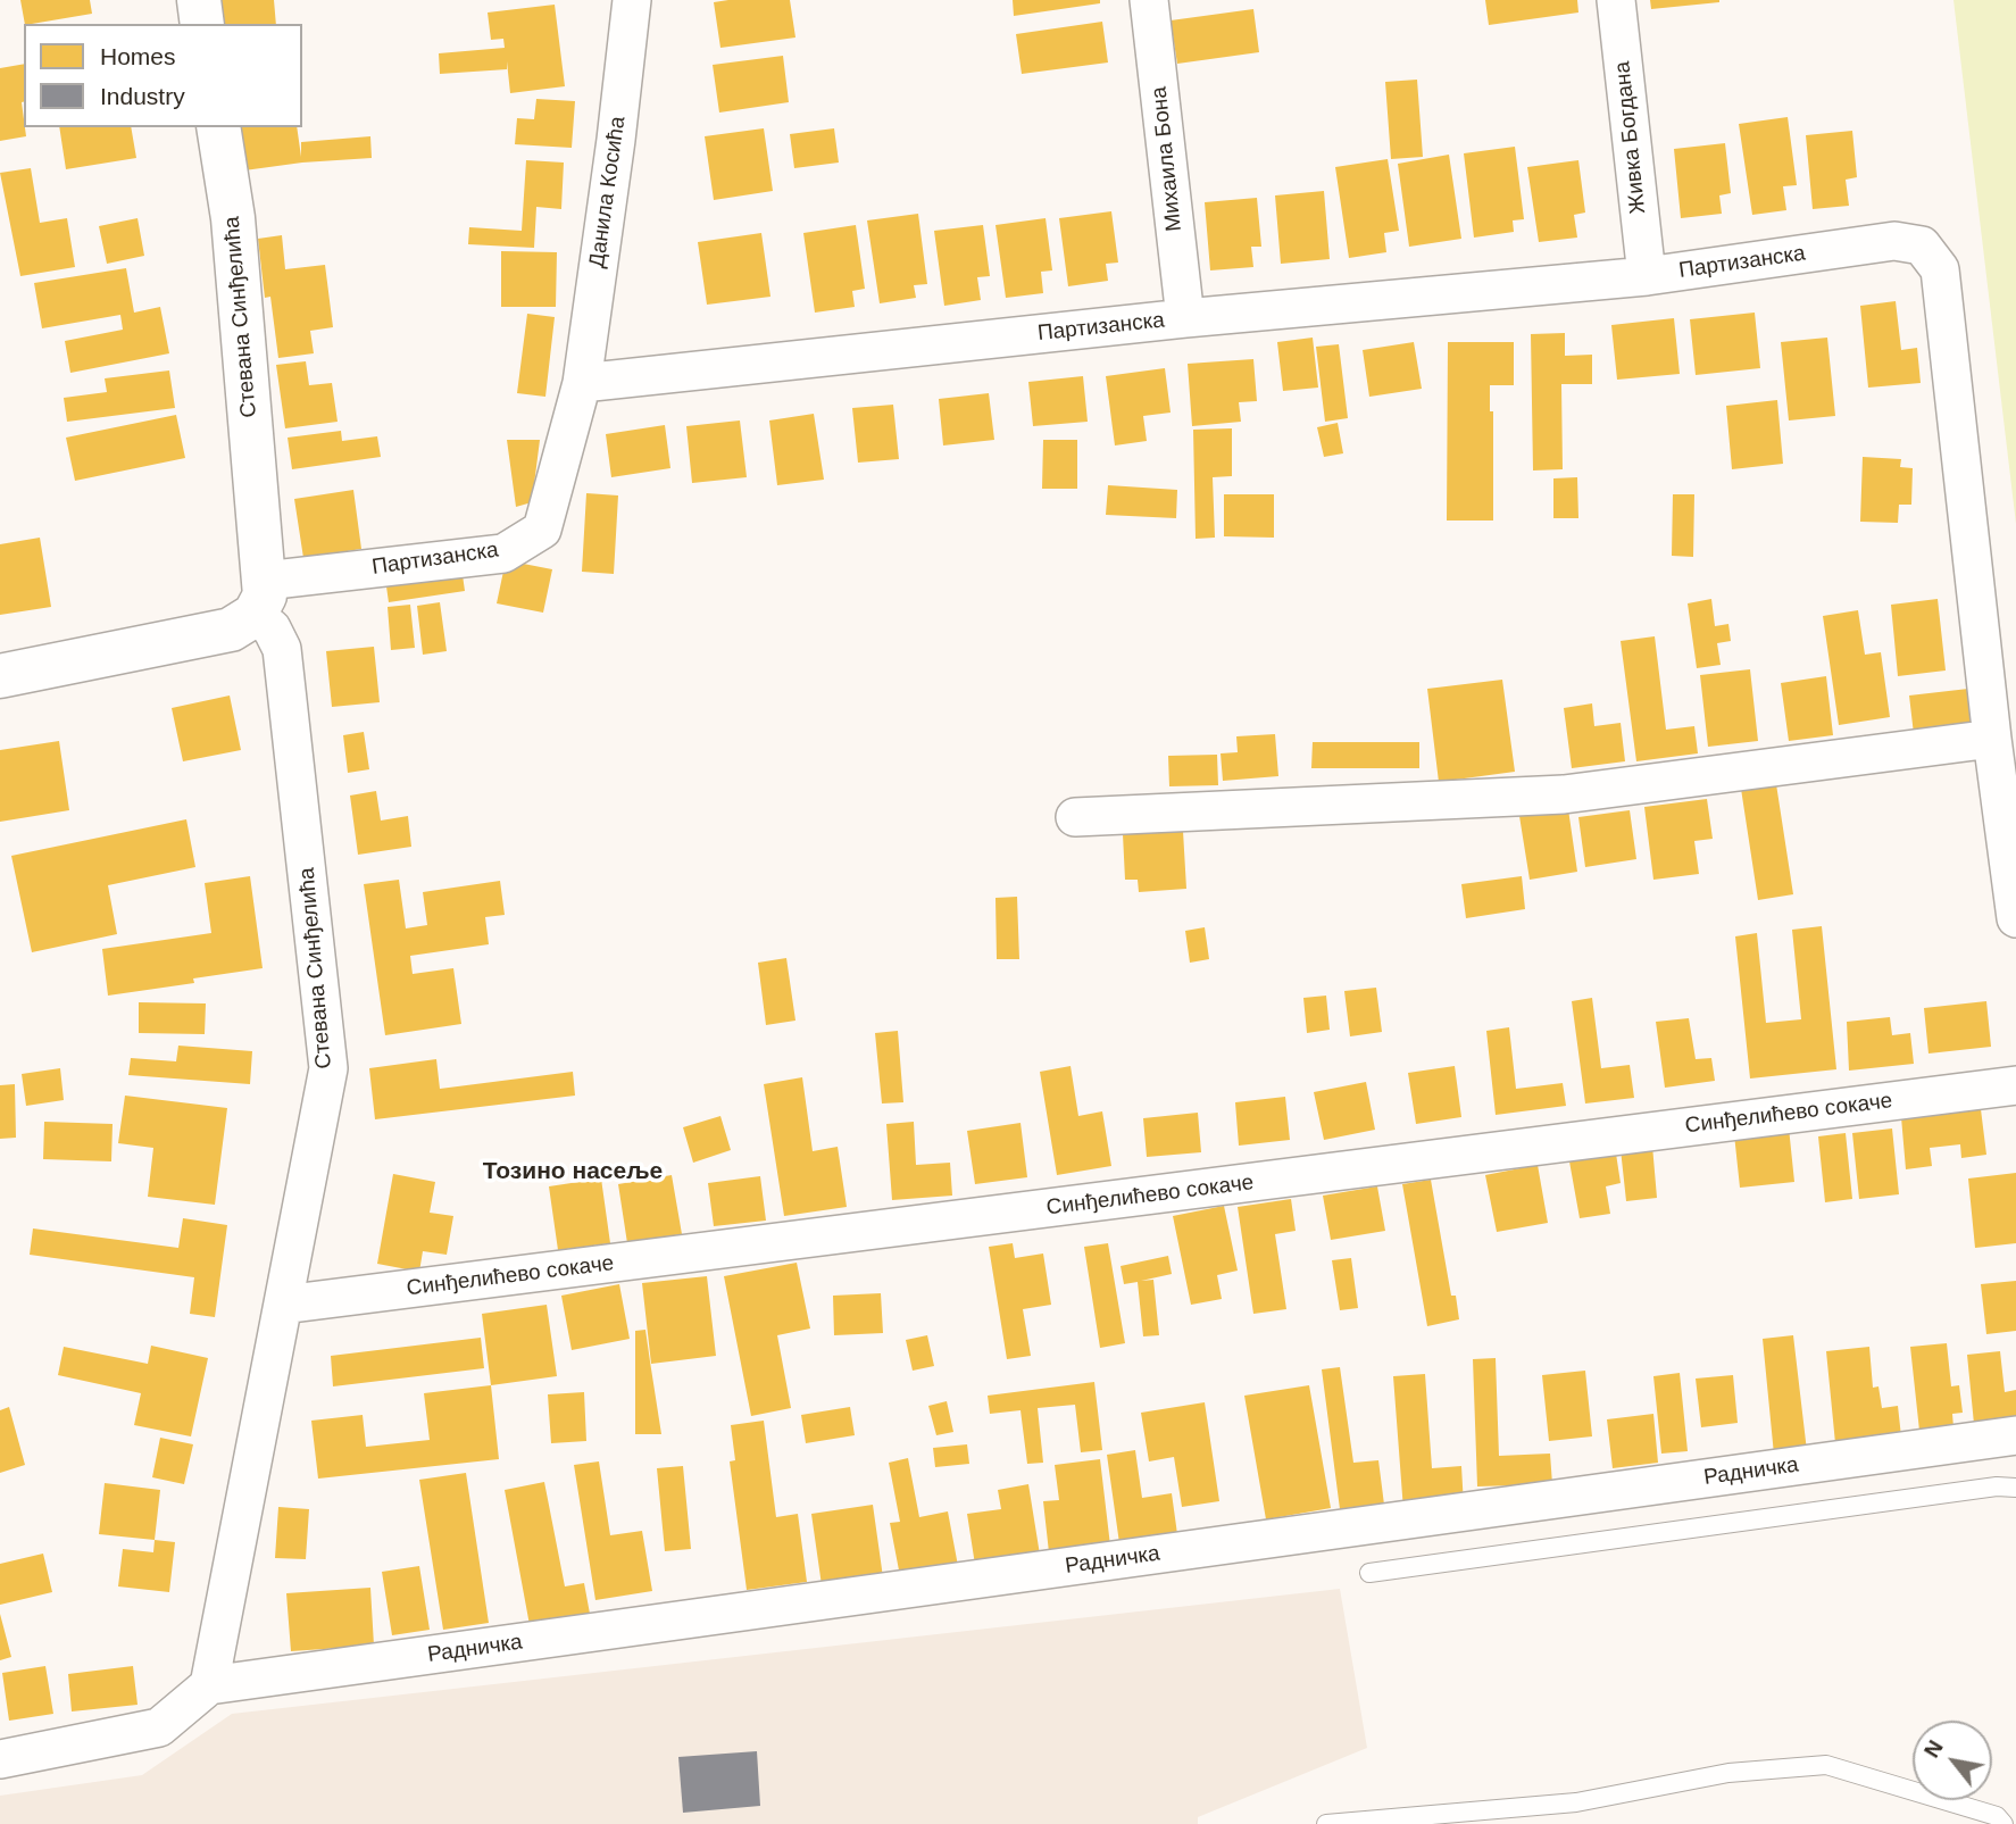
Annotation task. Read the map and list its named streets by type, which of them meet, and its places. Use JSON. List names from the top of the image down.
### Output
{
  "streets": {
    "street": [
      "Живка Богдана",
      "Михаила Бона",
      "Данила Косића",
      "Партизанска",
      "Стевана Синђелића",
      "Синђелићево сокаче",
      "Радничка"
    ]
  },
  "crossings": [
    ["Живка Богдана", "Партизанска"],
    ["Михаила Бона", "Партизанска"],
    ["Данила Косића", "Партизанска"],
    ["Партизанска", "Стевана Синђелића"],
    ["Стевана Синђелића", "Синђелићево сокаче"],
    ["Стевана Синђелића", "Радничка"]
  ],
  "districts": ["Тозино насеље"],
  "legend": ["Homes", "Industry"],
  "north": "top left"
}
